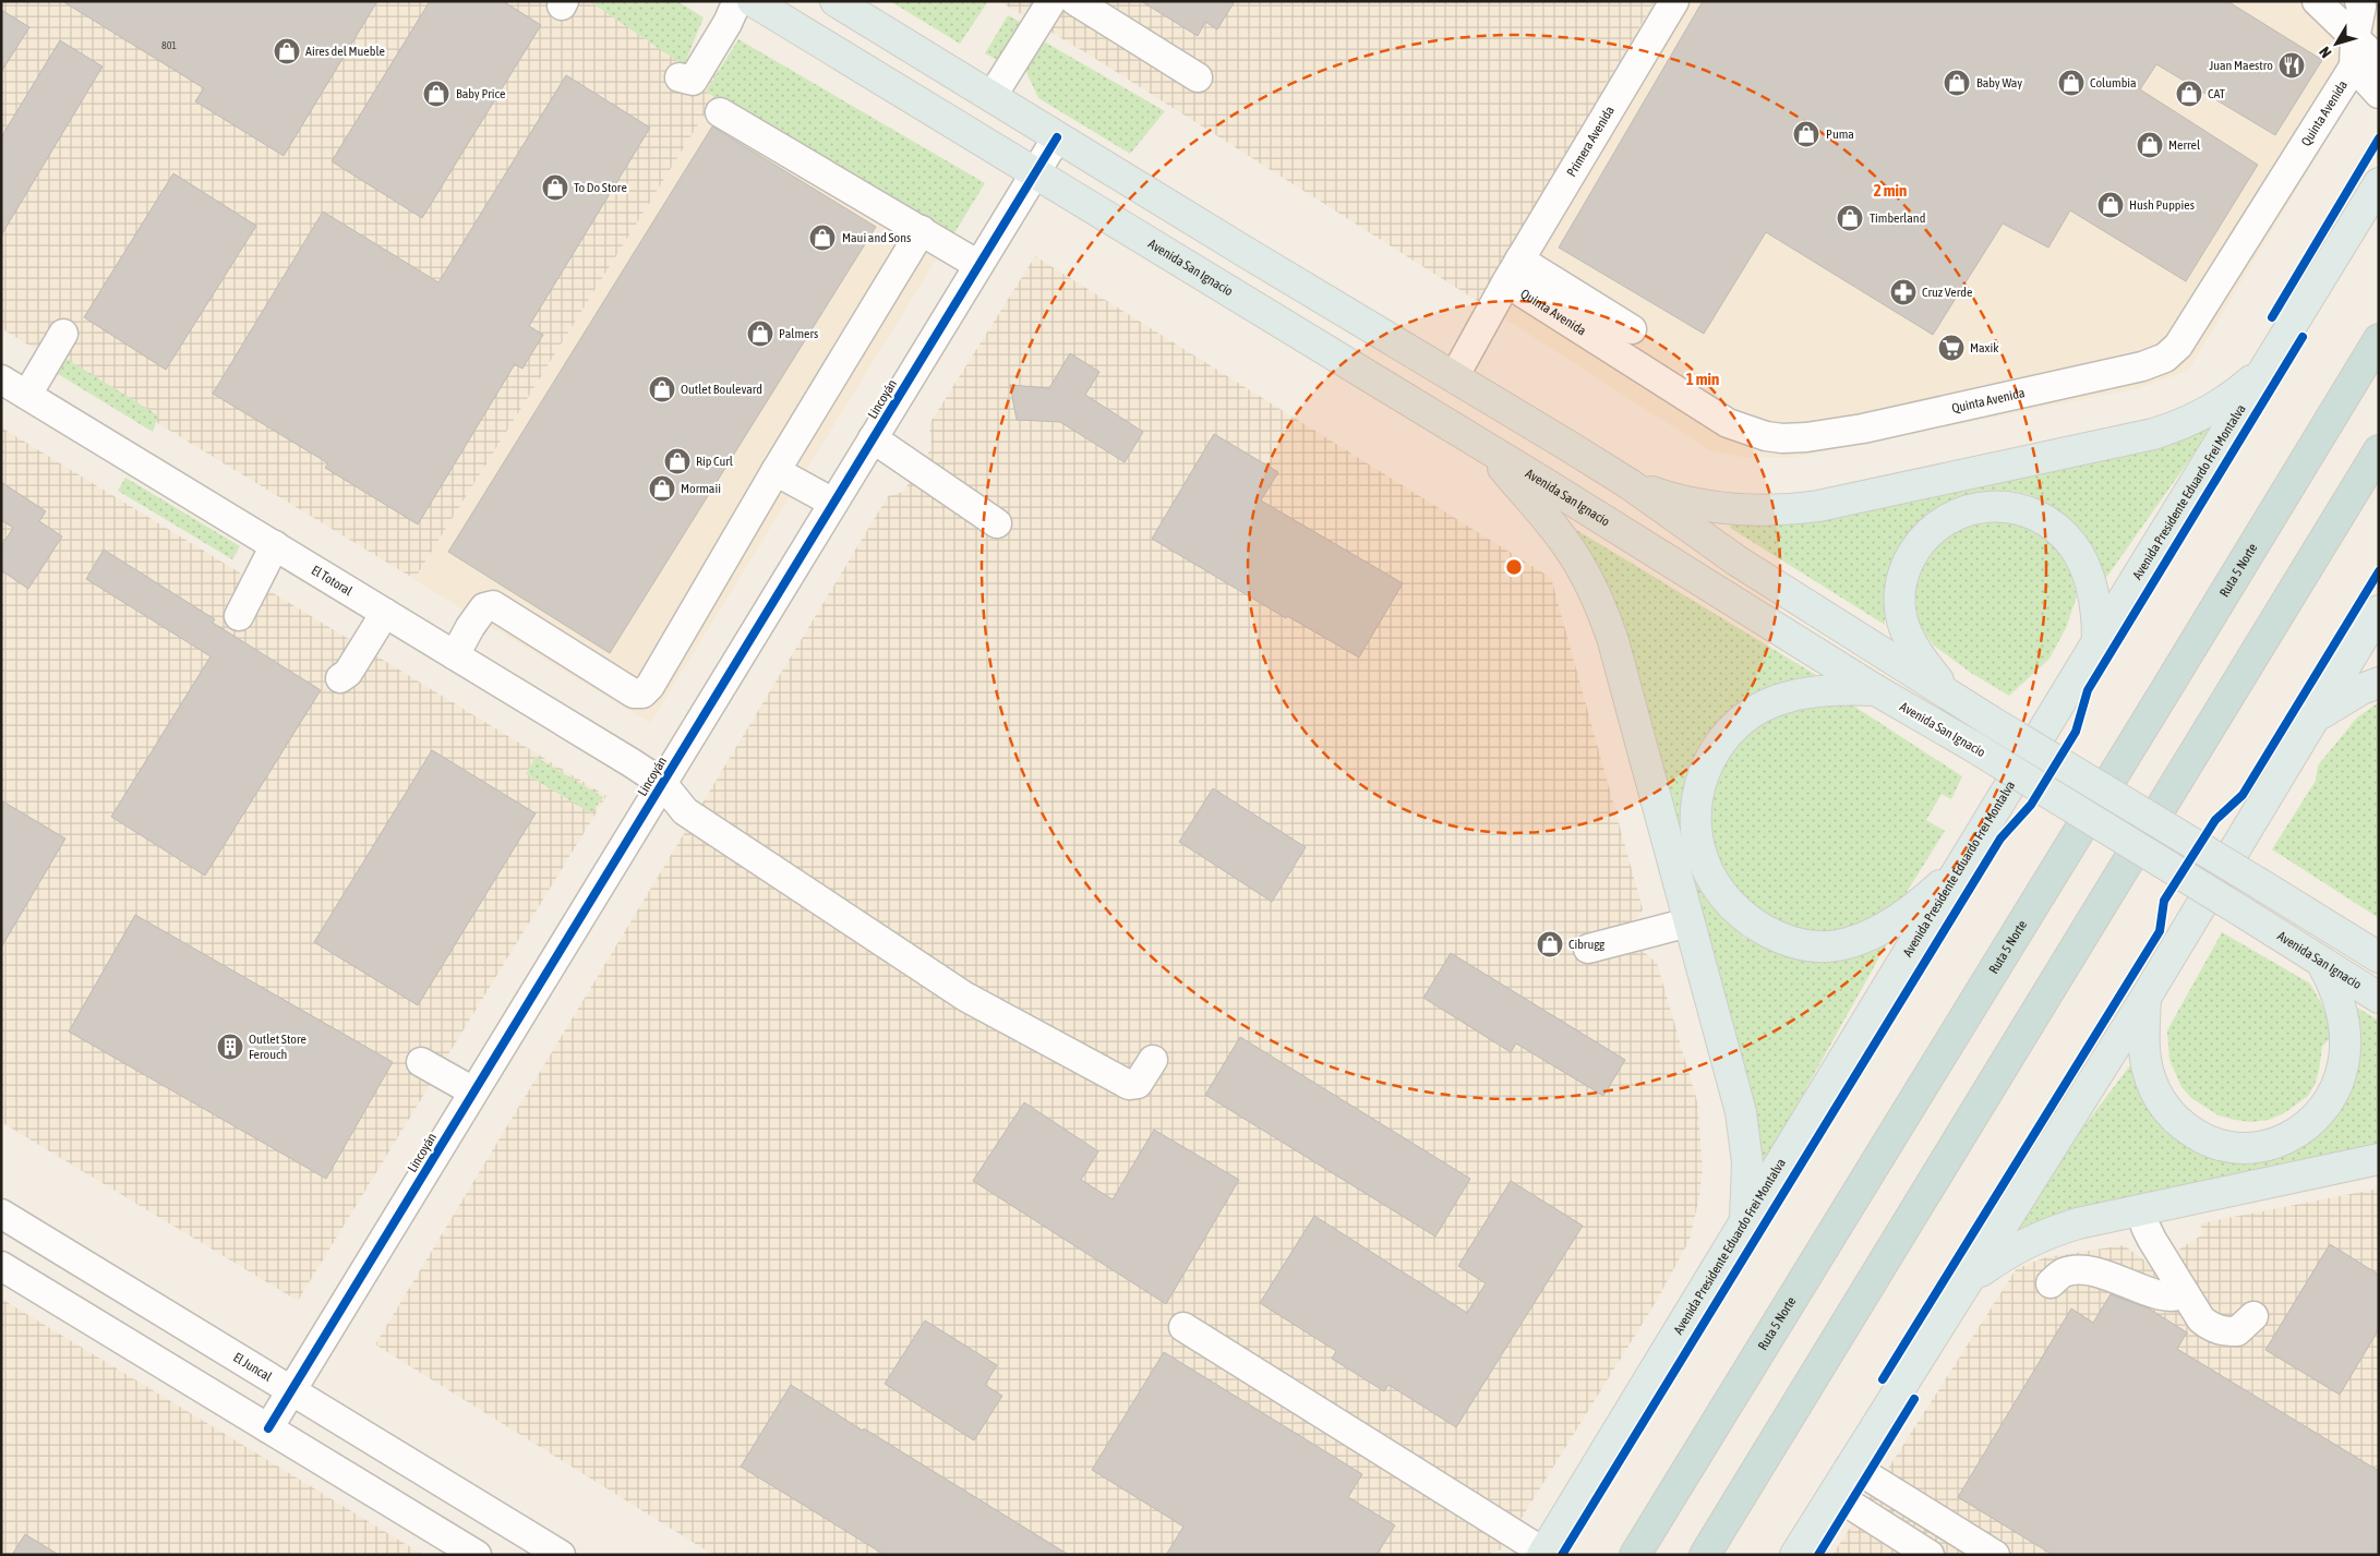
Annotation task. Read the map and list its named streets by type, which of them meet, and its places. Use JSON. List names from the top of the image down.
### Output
{
  "streets": {
    "highway": ["Ruta 5 Norte"],
    "main road": ["Avenida San Ignacio", "Avenida Presidente Eduardo Frei Montalva"],
    "street": [
      "Quinta Avenida",
      "Primera Avenida",
      "Lincoyán",
      "El Totoral",
      "El Juncal"
    ]
  },
  "crossings": [
    ["Quinta Avenida", "Primera Avenida"],
    ["Avenida San Ignacio", "Lincoyán"],
    ["Lincoyán", "El Totoral"],
    ["Lincoyán", "El Juncal"]
  ],
  "places": {
    "shop": [
      "Aires del Mueble",
      "Baby Way",
      "Columbia",
      "Baby Price",
      "CAT",
      "Puma",
      "Merrel",
      "To Do Store",
      "Hush Puppies",
      "Timberland",
      "Maui and Sons",
      "Palmers",
      "Outlet Boulevard",
      "Rip Curl",
      "Mormaii",
      "Cibrugg"
    ],
    "restaurant": ["Juan Maestro"],
    "pharmacy": ["Cruz Verde"],
    "supermarket": ["Maxik"],
    "building": ["Outlet Store Ferouch"]
  },
  "house_numbers": ["801"],
  "north": "bottom left",
  "rings": ["2 min", "1 min"]
}
